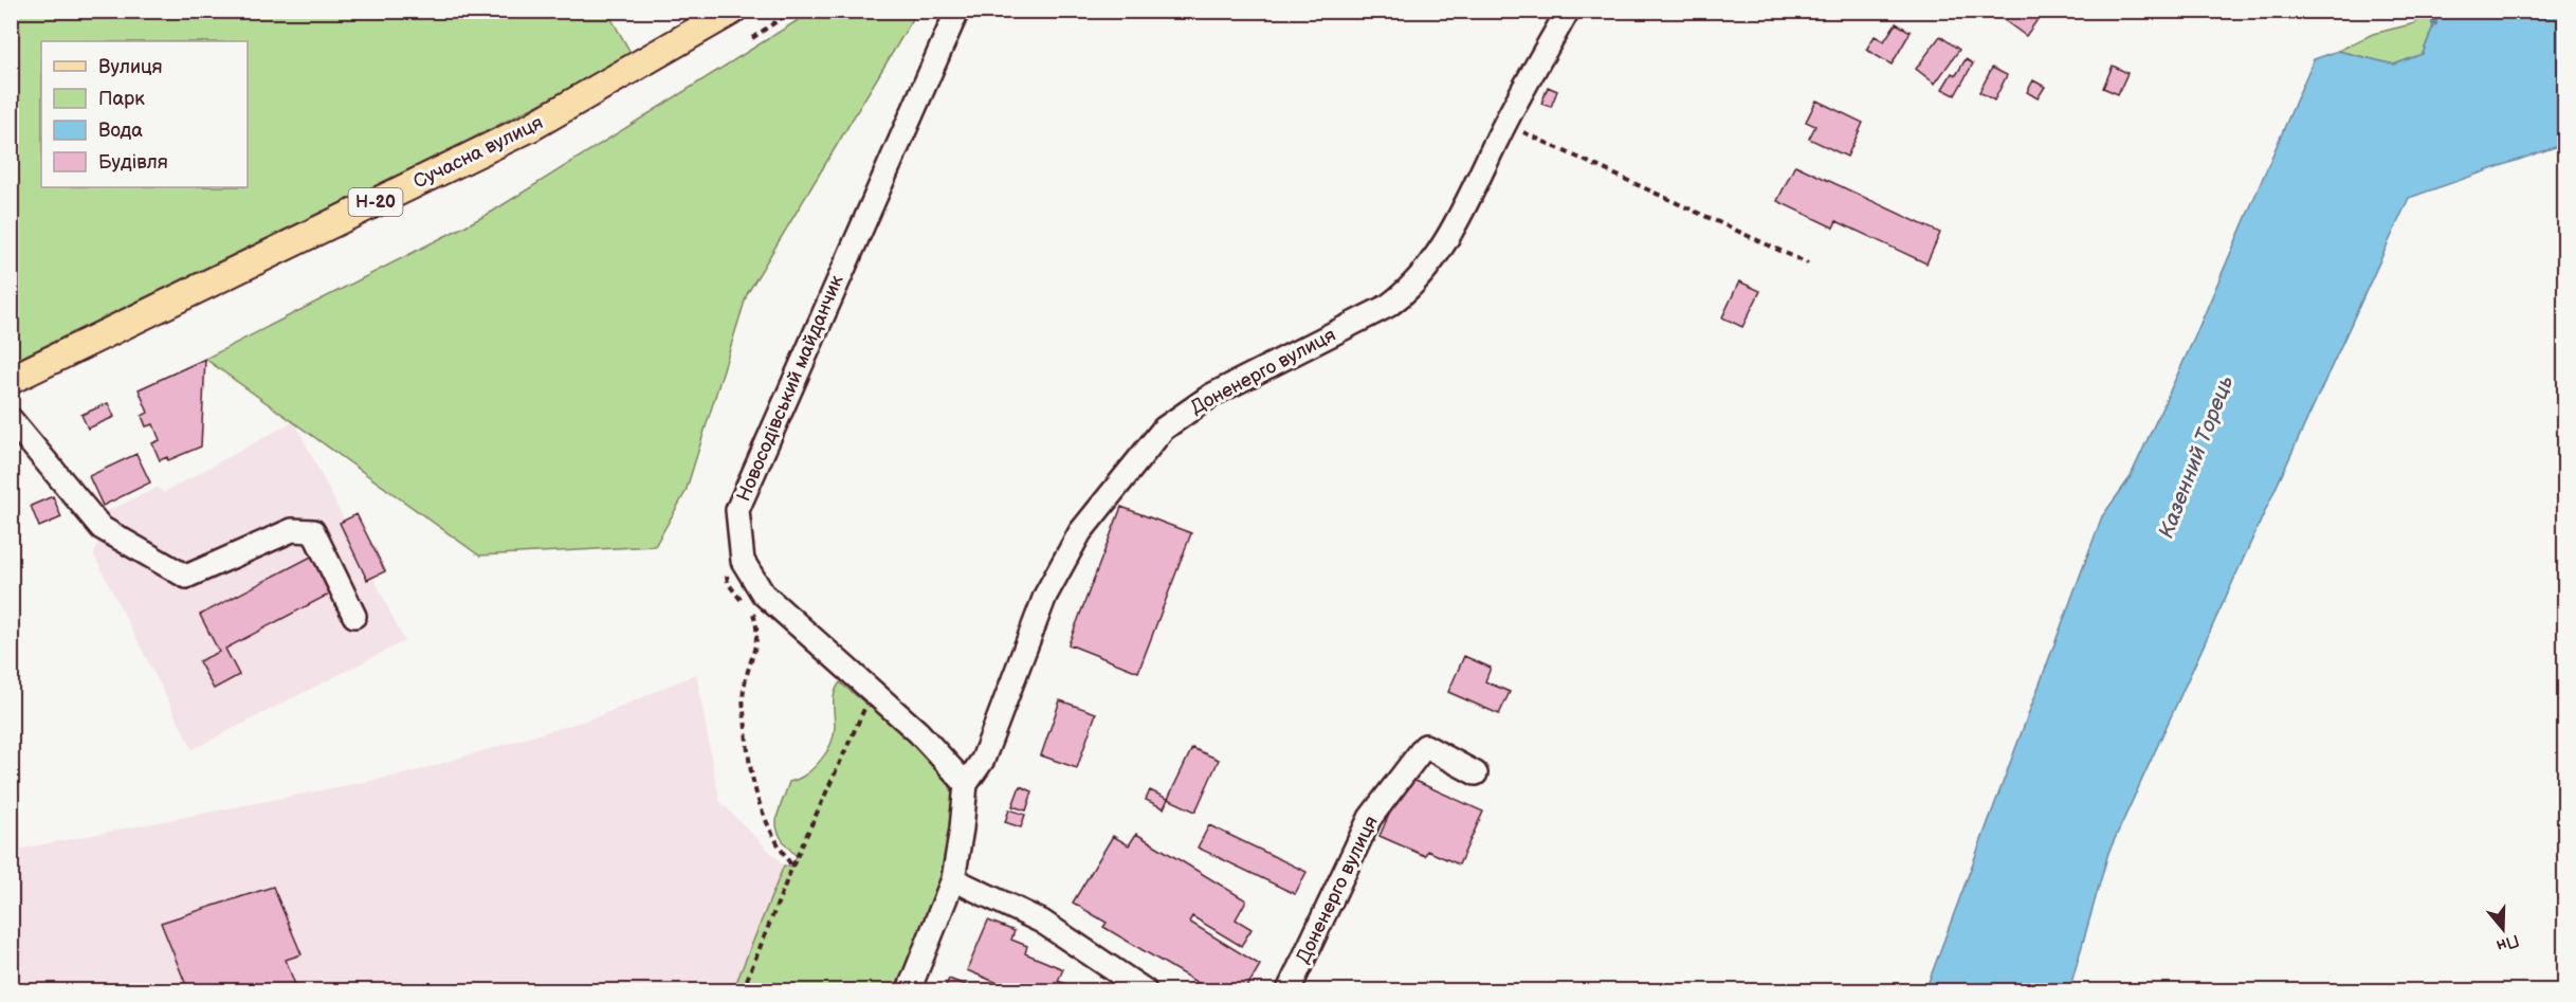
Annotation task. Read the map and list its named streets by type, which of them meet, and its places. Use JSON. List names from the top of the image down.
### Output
{
  "streets": {
    "main road": ["Сучасна вулиця", "Н-20"],
    "street": ["Доненерго вулиця", "Новосодівський майданчик"]
  },
  "crossings": [
    ["Доненерго вулиця", "Новосодівський майданчик"]
  ],
  "water": ["Казенний Торець"],
  "legend": [
    "Вулиця",
    "Парк",
    "Вода",
    "Будівля"
  ],
  "north": "bottom"
}
